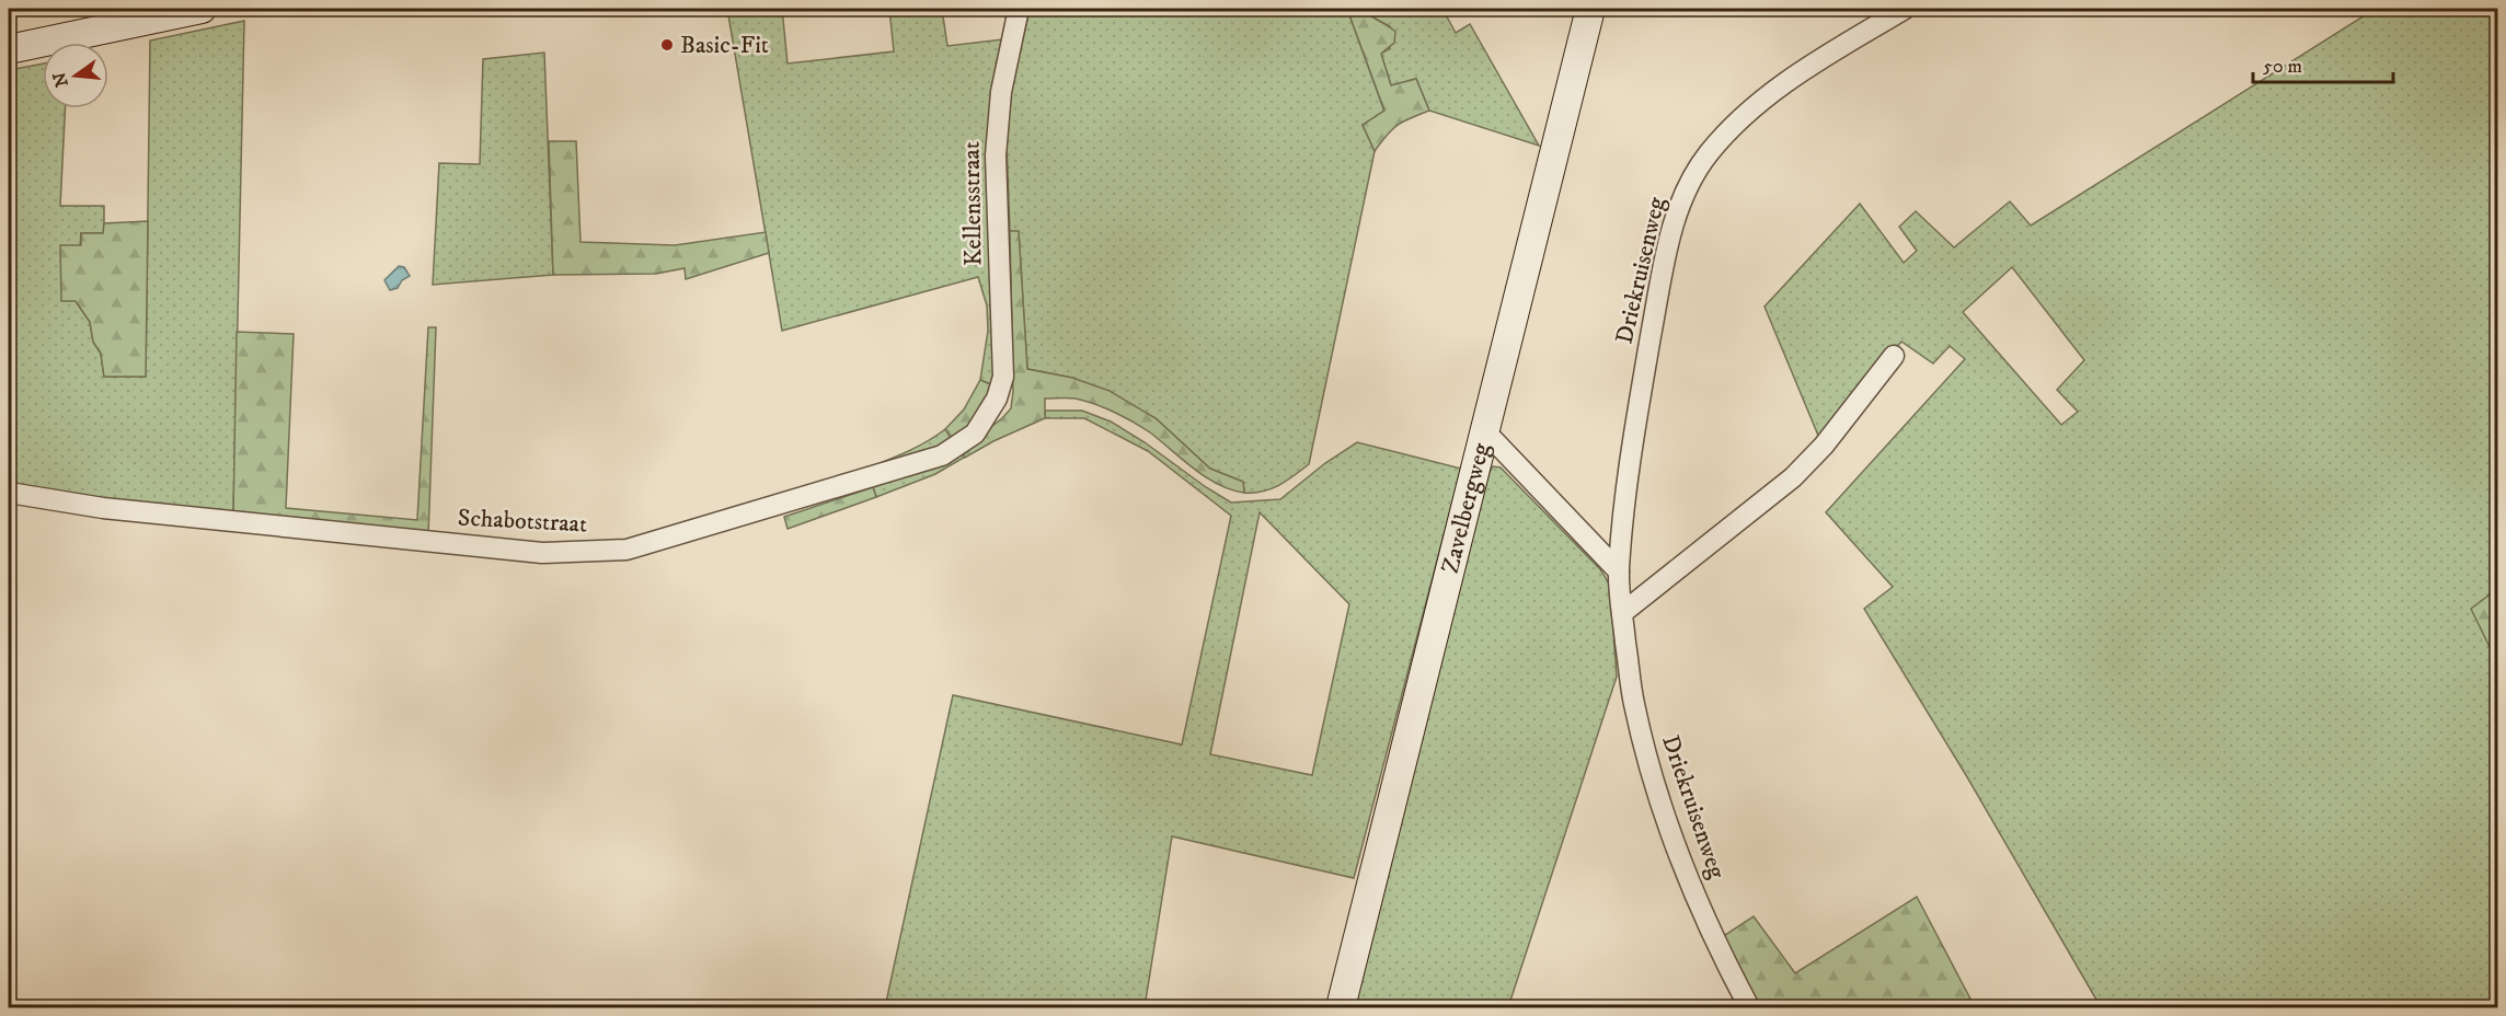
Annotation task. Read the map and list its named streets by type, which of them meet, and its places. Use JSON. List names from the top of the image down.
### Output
{
  "streets": {
    "main road": ["Zavelbergweg"],
    "street": ["Kellensstraat", "Driekruisenweg", "Schabotstraat"]
  },
  "crossings": [
    ["Kellensstraat", "Schabotstraat"]
  ],
  "places": ["Basic-Fit"],
  "scale_bar": "50 m",
  "north": "left"
}
